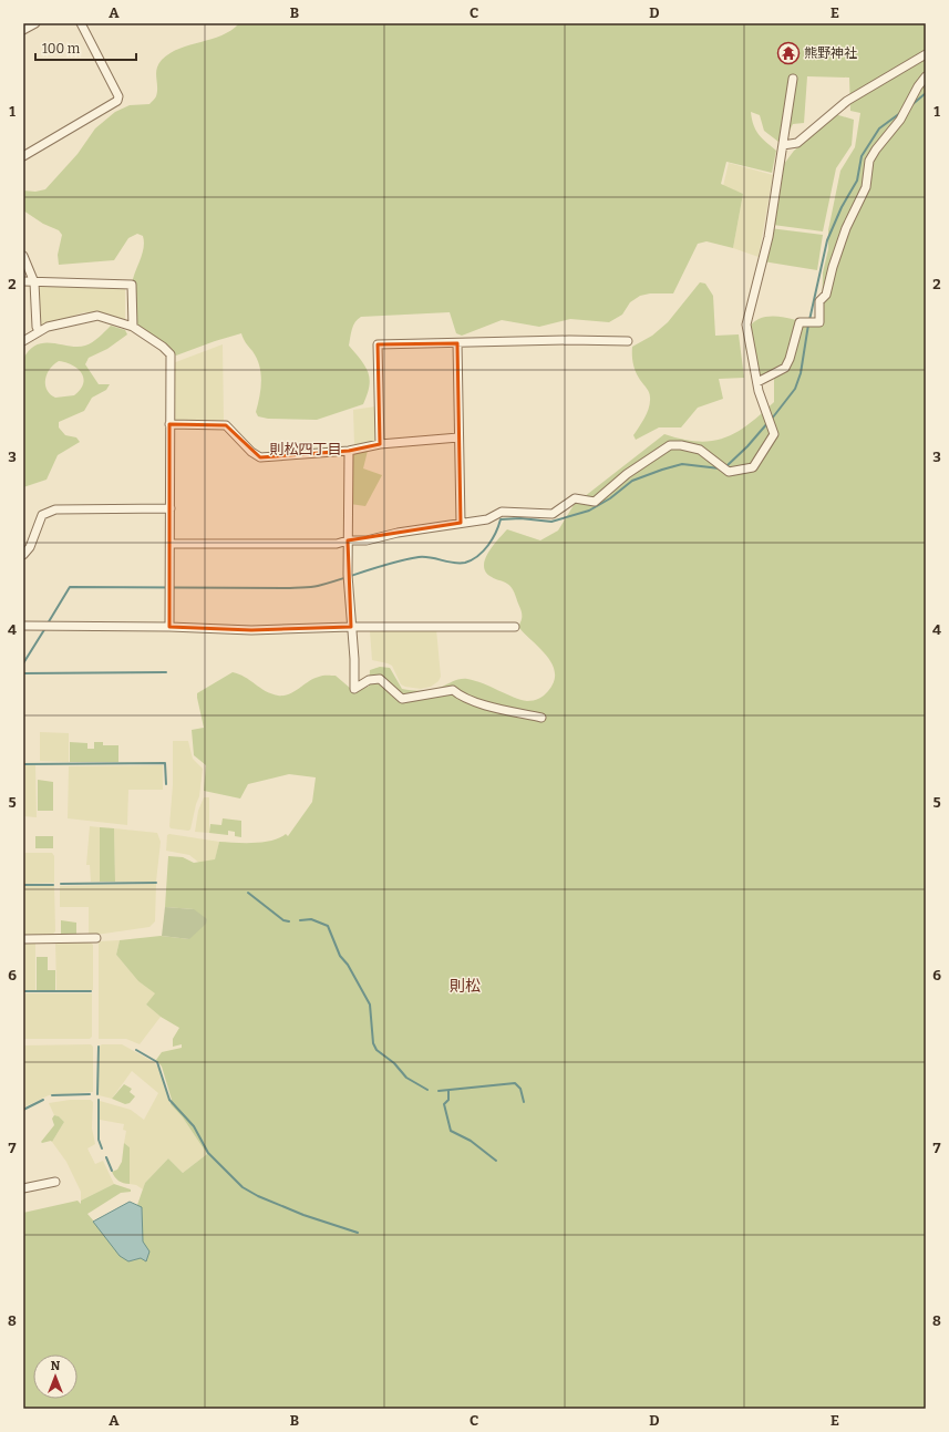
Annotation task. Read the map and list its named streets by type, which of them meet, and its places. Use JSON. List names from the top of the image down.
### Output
{
  "districts": ["則松四丁目", "則松"],
  "places": {
    "temple": ["熊野神社"]
  },
  "scale_bar": "100 m",
  "north": "top",
  "grid": {
    "columns": [
      "A",
      "B",
      "C",
      "D",
      "E"
    ],
    "rows": [
      "1",
      "2",
      "3",
      "4",
      "5",
      "6",
      "7",
      "8"
    ]
  }
}
